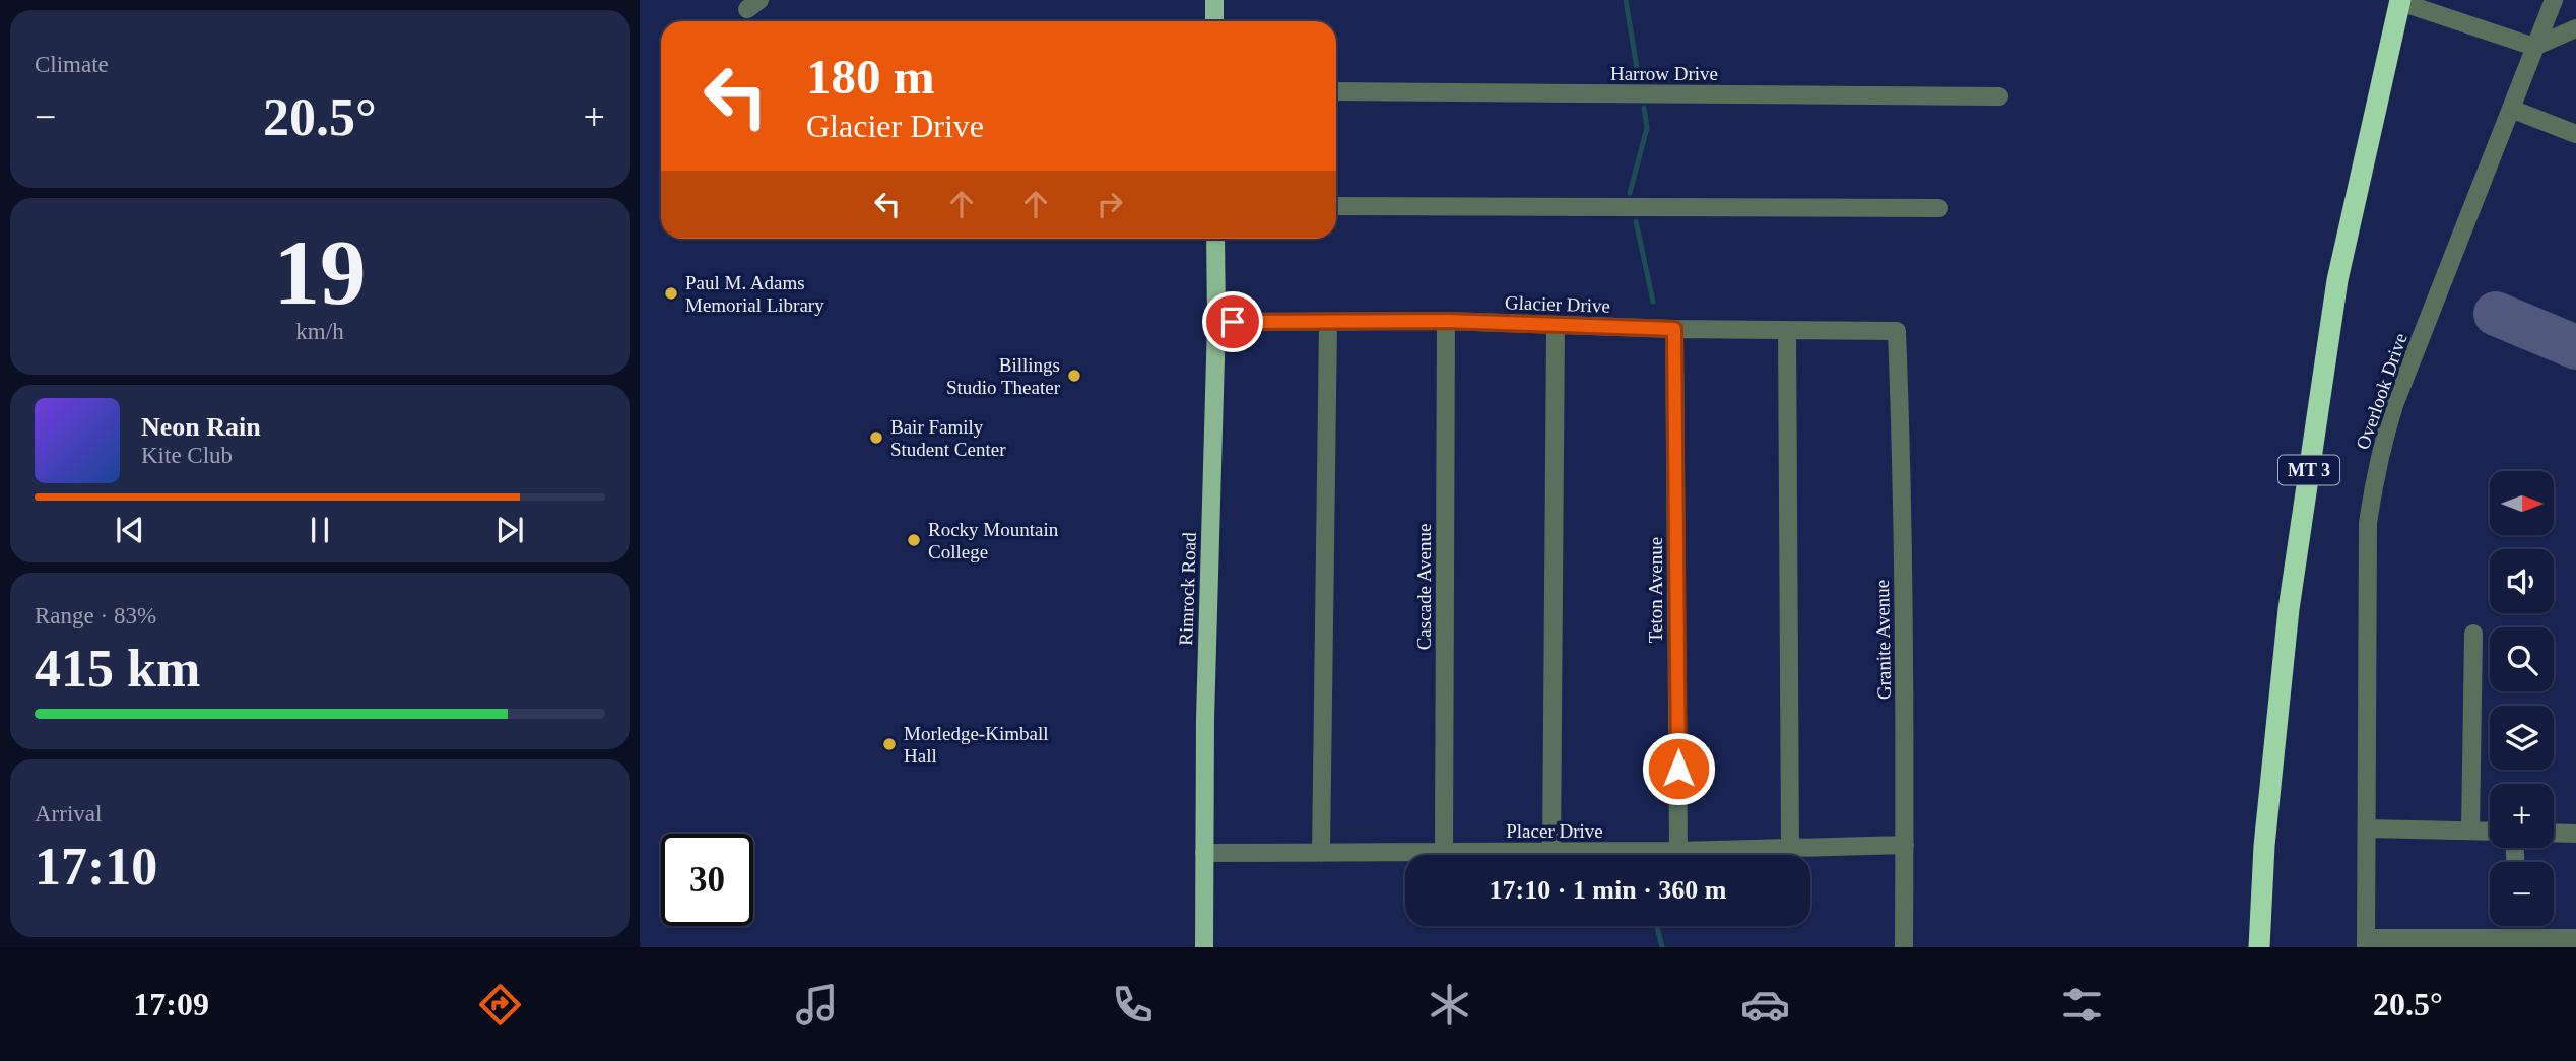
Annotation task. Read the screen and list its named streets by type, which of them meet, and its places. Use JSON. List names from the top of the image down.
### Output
{
  "streets": {
    "highway": ["MT 3"],
    "main road": ["Rimrock Road"],
    "street": [
      "Harrow Drive",
      "Glacier Drive",
      "Overlook Drive",
      "Cascade Avenue",
      "Teton Avenue",
      "Granite Avenue",
      "Placer Drive"
    ]
  },
  "crossings": [
    ["Glacier Drive", "Cascade Avenue"],
    ["Glacier Drive", "Rimrock Road"],
    ["Glacier Drive", "Teton Avenue"],
    ["Glacier Drive", "Granite Avenue"],
    ["Cascade Avenue", "Placer Drive"],
    ["Rimrock Road", "Placer Drive"],
    ["Teton Avenue", "Placer Drive"],
    ["Granite Avenue", "Placer Drive"]
  ],
  "places": [
    "Paul M. Adams Memorial Library",
    "Billings Studio Theater",
    "Bair Family Student Center",
    "Rocky Mountain College",
    "Morledge-Kimball Hall"
  ],
  "north": "right",
  "page": {
    "tile": [
      "Climate",
      ["19", "km/h"],
      ["Range · 83%", "415 km"],
      ["Arrival", "17:10"]
    ],
    "turn": ["180 m", "Glacier Drive"],
    "heat": ["−", "20.5°", "+"],
    "song": ["Neon Rain", "Kite Club"],
    "map_buttons": ["+", "−"],
    "limit": "30",
    "trip": "17:10 · 1 min · 360 m",
    "tabs": ["17:09", "20.5°"]
  }
}
